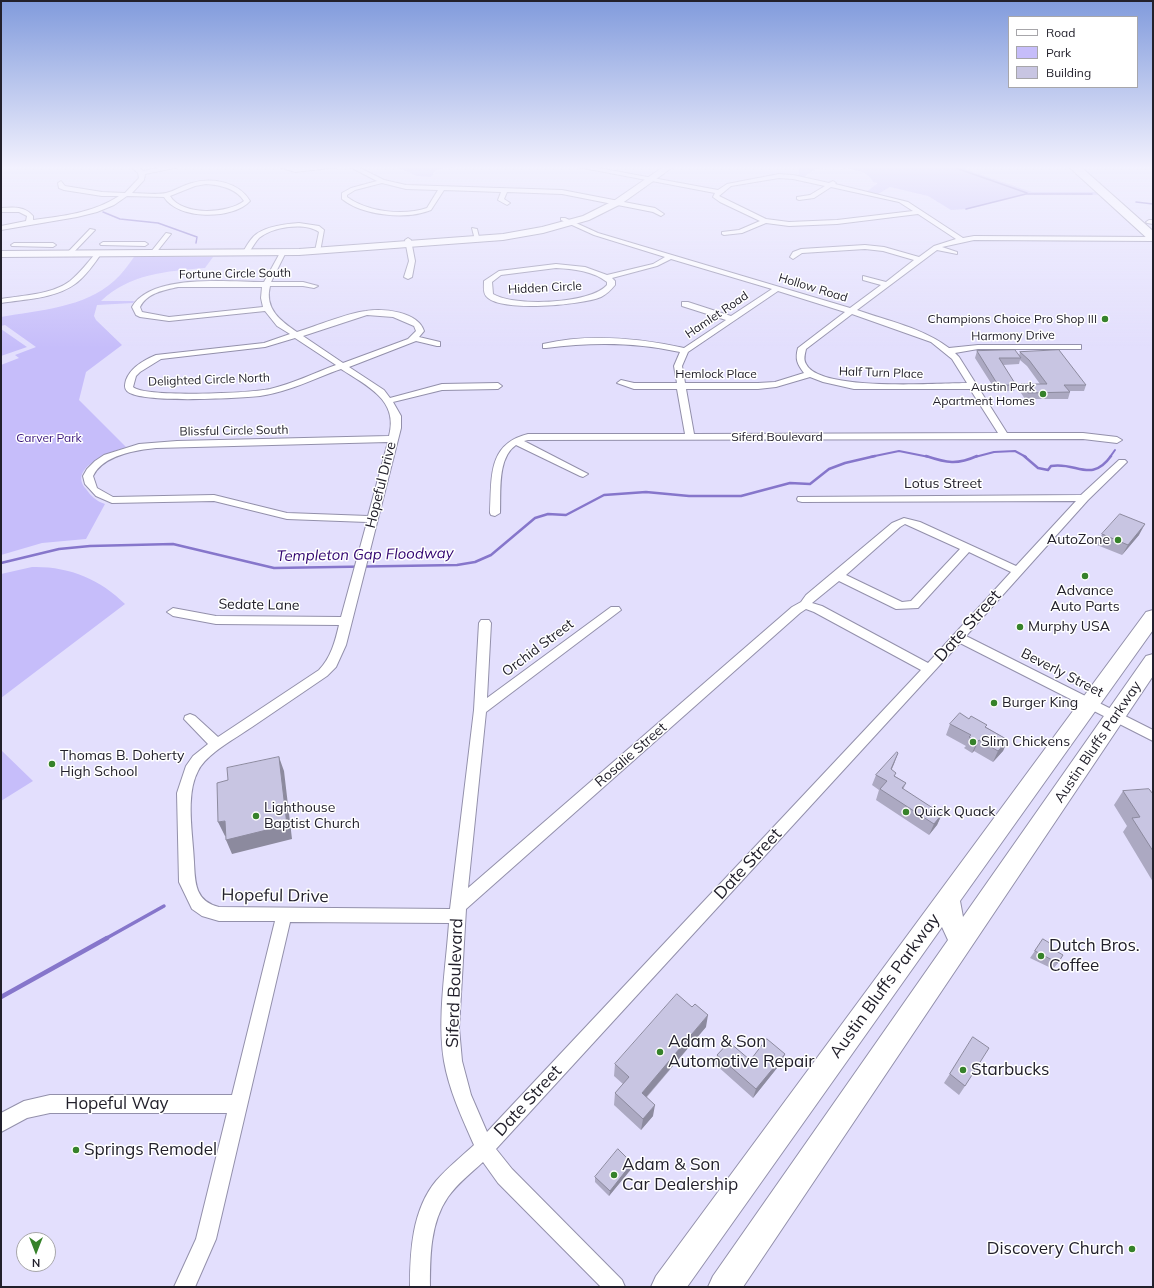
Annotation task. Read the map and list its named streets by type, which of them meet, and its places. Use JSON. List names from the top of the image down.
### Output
{
  "streets": {
    "main road": ["Austin Bluffs Parkway"],
    "street": [
      "Fortune Circle South",
      "Hidden Circle",
      "Hollow Road",
      "Hamlet Road",
      "Harmony Drive",
      "Half Turn Place",
      "Hemlock Place",
      "Delighted Circle North",
      "Blissful Circle South",
      "Siferd Boulevard",
      "Lotus Street",
      "Hopeful Drive",
      "Sedate Lane",
      "Date Street",
      "Orchid Street",
      "Beverly Street",
      "Rosalie Street",
      "Hopeful Way"
    ]
  },
  "crossings": [
    ["Fortune Circle South", "Hopeful Drive"],
    ["Hidden Circle", "Hollow Road"],
    ["Hollow Road", "Hamlet Road"],
    ["Hollow Road", "Harmony Drive"],
    ["Hollow Road", "Half Turn Place"],
    ["Hollow Road", "Siferd Boulevard"],
    ["Hamlet Road", "Hemlock Place"],
    ["Hamlet Road", "Siferd Boulevard"],
    ["Half Turn Place", "Hemlock Place"],
    ["Delighted Circle North", "Hopeful Drive"],
    ["Blissful Circle South", "Hopeful Drive"],
    ["Siferd Boulevard", "Hopeful Drive"],
    ["Siferd Boulevard", "Date Street"],
    ["Siferd Boulevard", "Orchid Street"],
    ["Siferd Boulevard", "Rosalie Street"],
    ["Lotus Street", "Date Street"],
    ["Hopeful Drive", "Sedate Lane"],
    ["Hopeful Drive", "Rosalie Street"],
    ["Date Street", "Beverly Street"],
    ["Beverly Street", "Austin Bluffs Parkway"]
  ],
  "water": ["Templeton Gap Floodway"],
  "parks": ["Carver Park"],
  "places": [
    "Champions Choice Pro Shop III",
    "Austin Park Apartment Homes",
    "AutoZone",
    "Advance Auto Parts",
    "Murphy USA",
    "Burger King",
    "Slim Chickens",
    "Thomas B. Doherty High School",
    "Quick Quack",
    "Lighthouse Baptist Church",
    "Dutch Bros. Coffee",
    "Adam & Son Automotive Repair",
    "Starbucks",
    "Springs Remodel",
    "Adam & Son Car Dealership",
    "Discovery Church"
  ],
  "legend": ["Road", "Park", "Building"],
  "north": "bottom"
}
